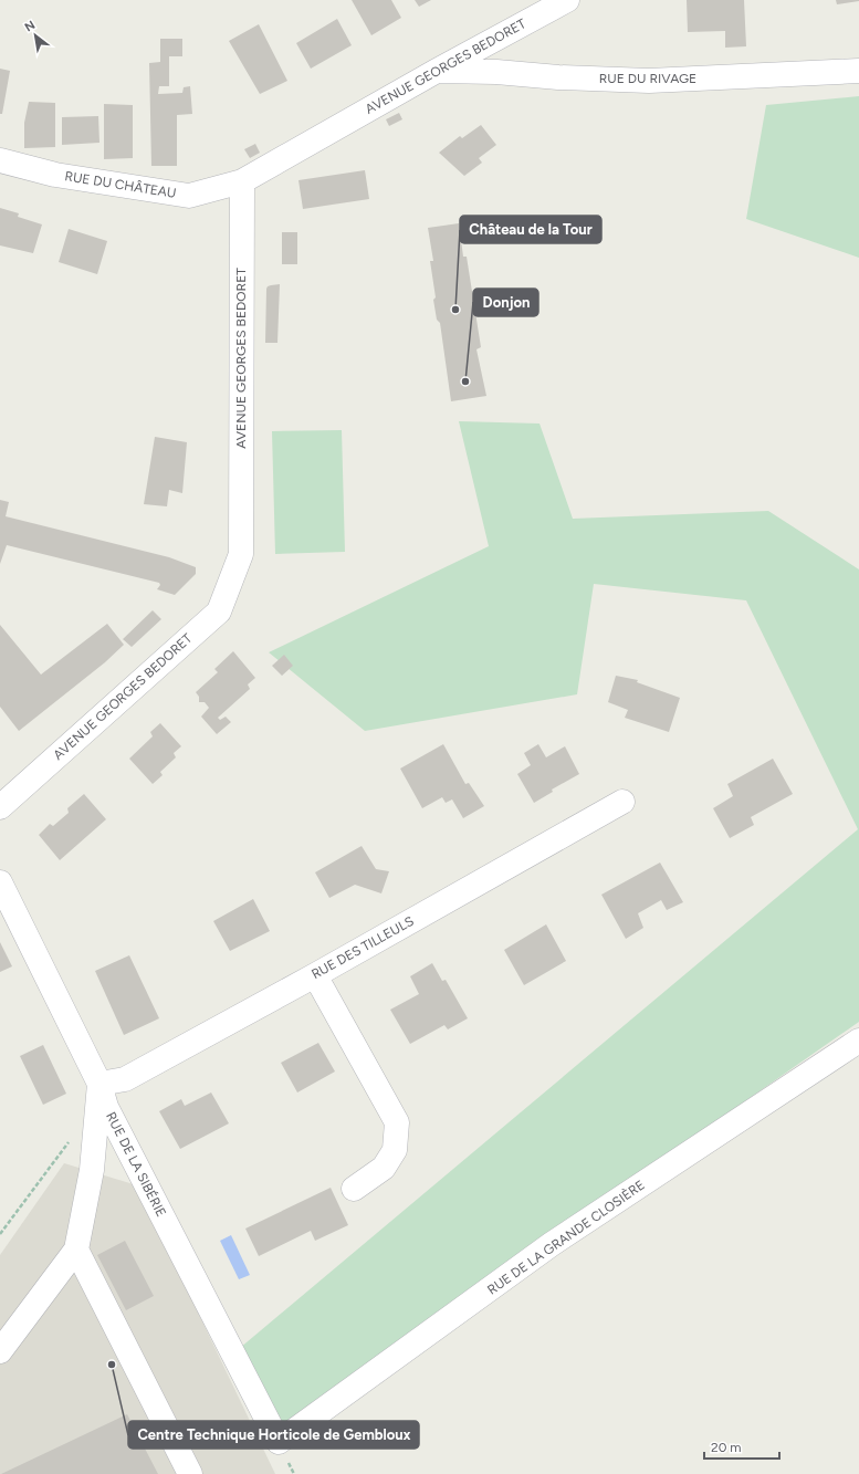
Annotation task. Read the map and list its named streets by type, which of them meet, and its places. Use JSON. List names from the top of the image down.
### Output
{
  "streets": {
    "street": [
      "AVENUE GEORGES BEDORET",
      "RUE DU RIVAGE",
      "RUE DU CHÂTEAU",
      "RUE DES TILLEULS",
      "RUE DE LA SIBÉRIE",
      "RUE DE LA GRANDE CLOSIÈRE"
    ]
  },
  "crossings": [
    ["AVENUE GEORGES BEDORET", "RUE DU RIVAGE"],
    ["AVENUE GEORGES BEDORET", "RUE DU CHÂTEAU"],
    ["RUE DES TILLEULS", "RUE DE LA SIBÉRIE"],
    ["RUE DE LA SIBÉRIE", "RUE DE LA GRANDE CLOSIÈRE"]
  ],
  "places": ["Château de la Tour", "Donjon", "Centre Technique Horticole de Gembloux"],
  "scale_bar": "20 m",
  "north": "top left"
}
